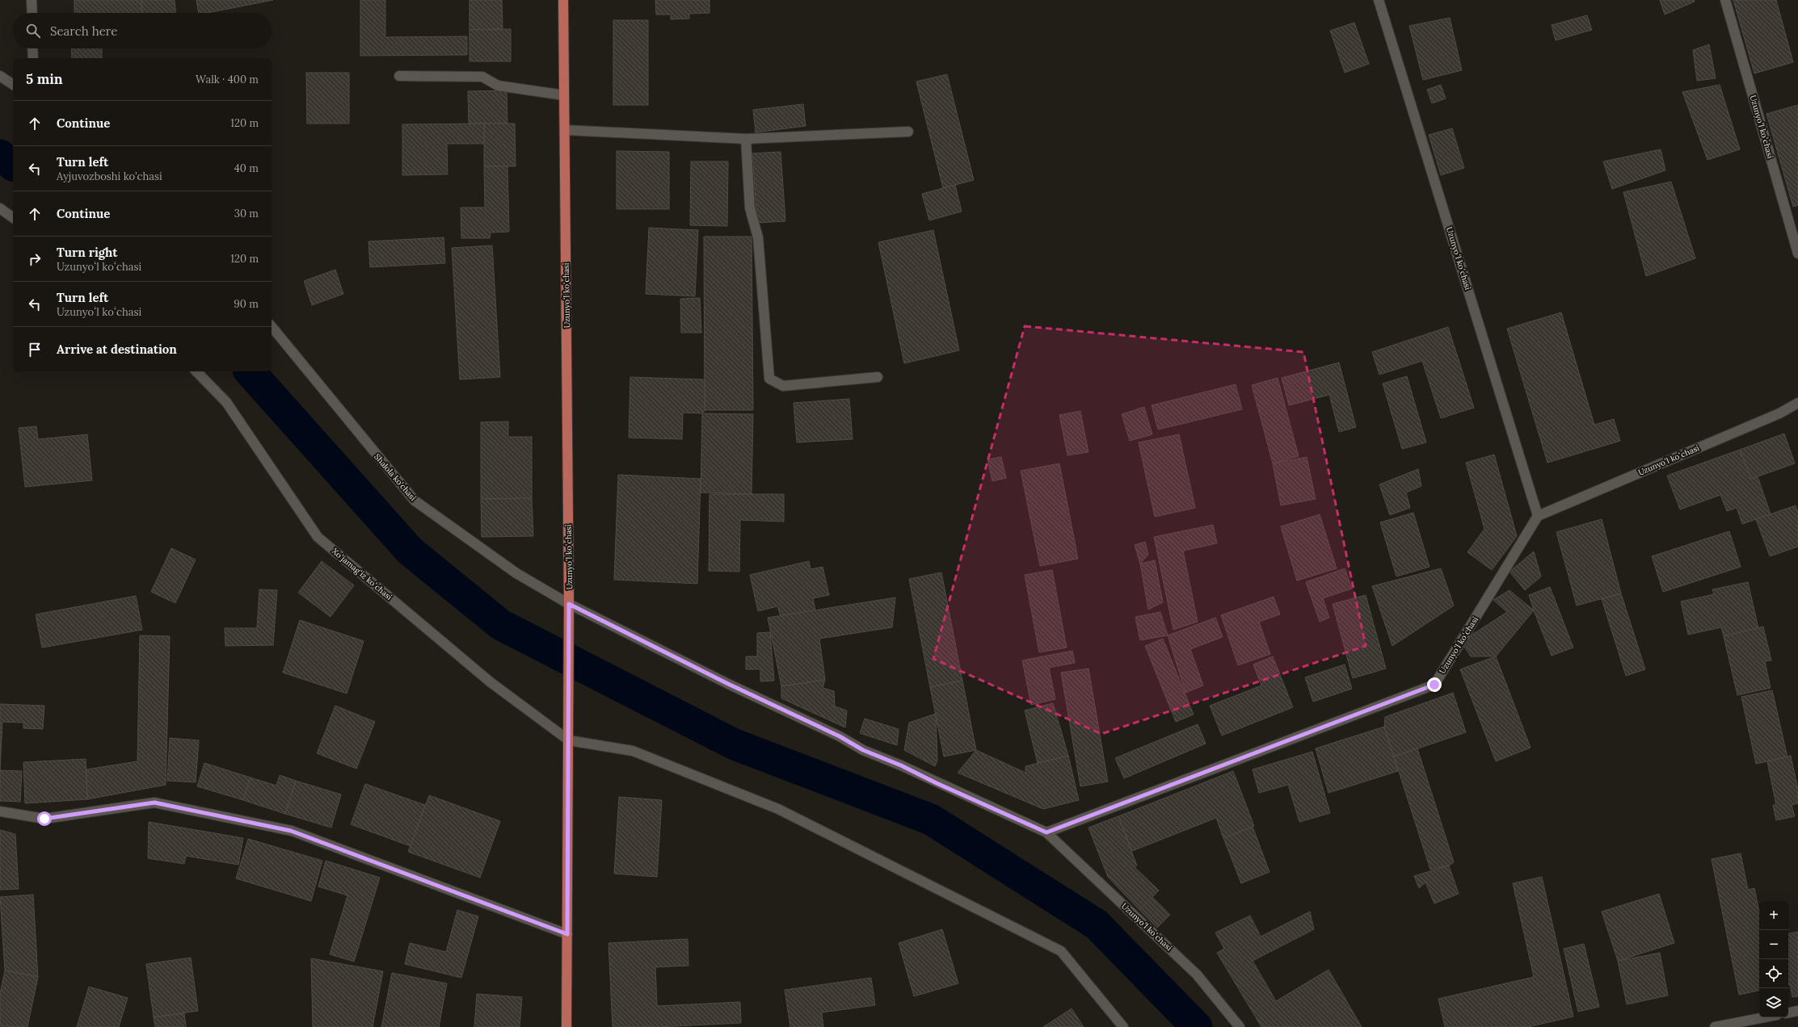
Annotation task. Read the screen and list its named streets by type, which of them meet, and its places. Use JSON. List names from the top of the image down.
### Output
{
  "streets": {
    "main road": ["Uzunyoʻl koʻchasi"],
    "street": ["Shalola ko'chasi", "Xoʻjamagʻiz koʻchasi"]
  },
  "crossings": [
    ["Uzunyoʻl koʻchasi", "Shalola ko'chasi"]
  ],
  "page": {
    "search": "Search here",
    "heading": ["5 min", "Walk · 400 m"],
    "list": [
      ["Continue", "120 m"],
      ["Turn left", "Ayjuvozboshi ko'chasi", "40 m"],
      ["Continue", "30 m"],
      ["Turn right", "Uzunyoʻl koʻchasi", "120 m"],
      ["Turn left", "Uzunyoʻl koʻchasi", "90 m"],
      "Arrive at destination"
    ],
    "map_buttons": ["+", "−"]
  }
}
